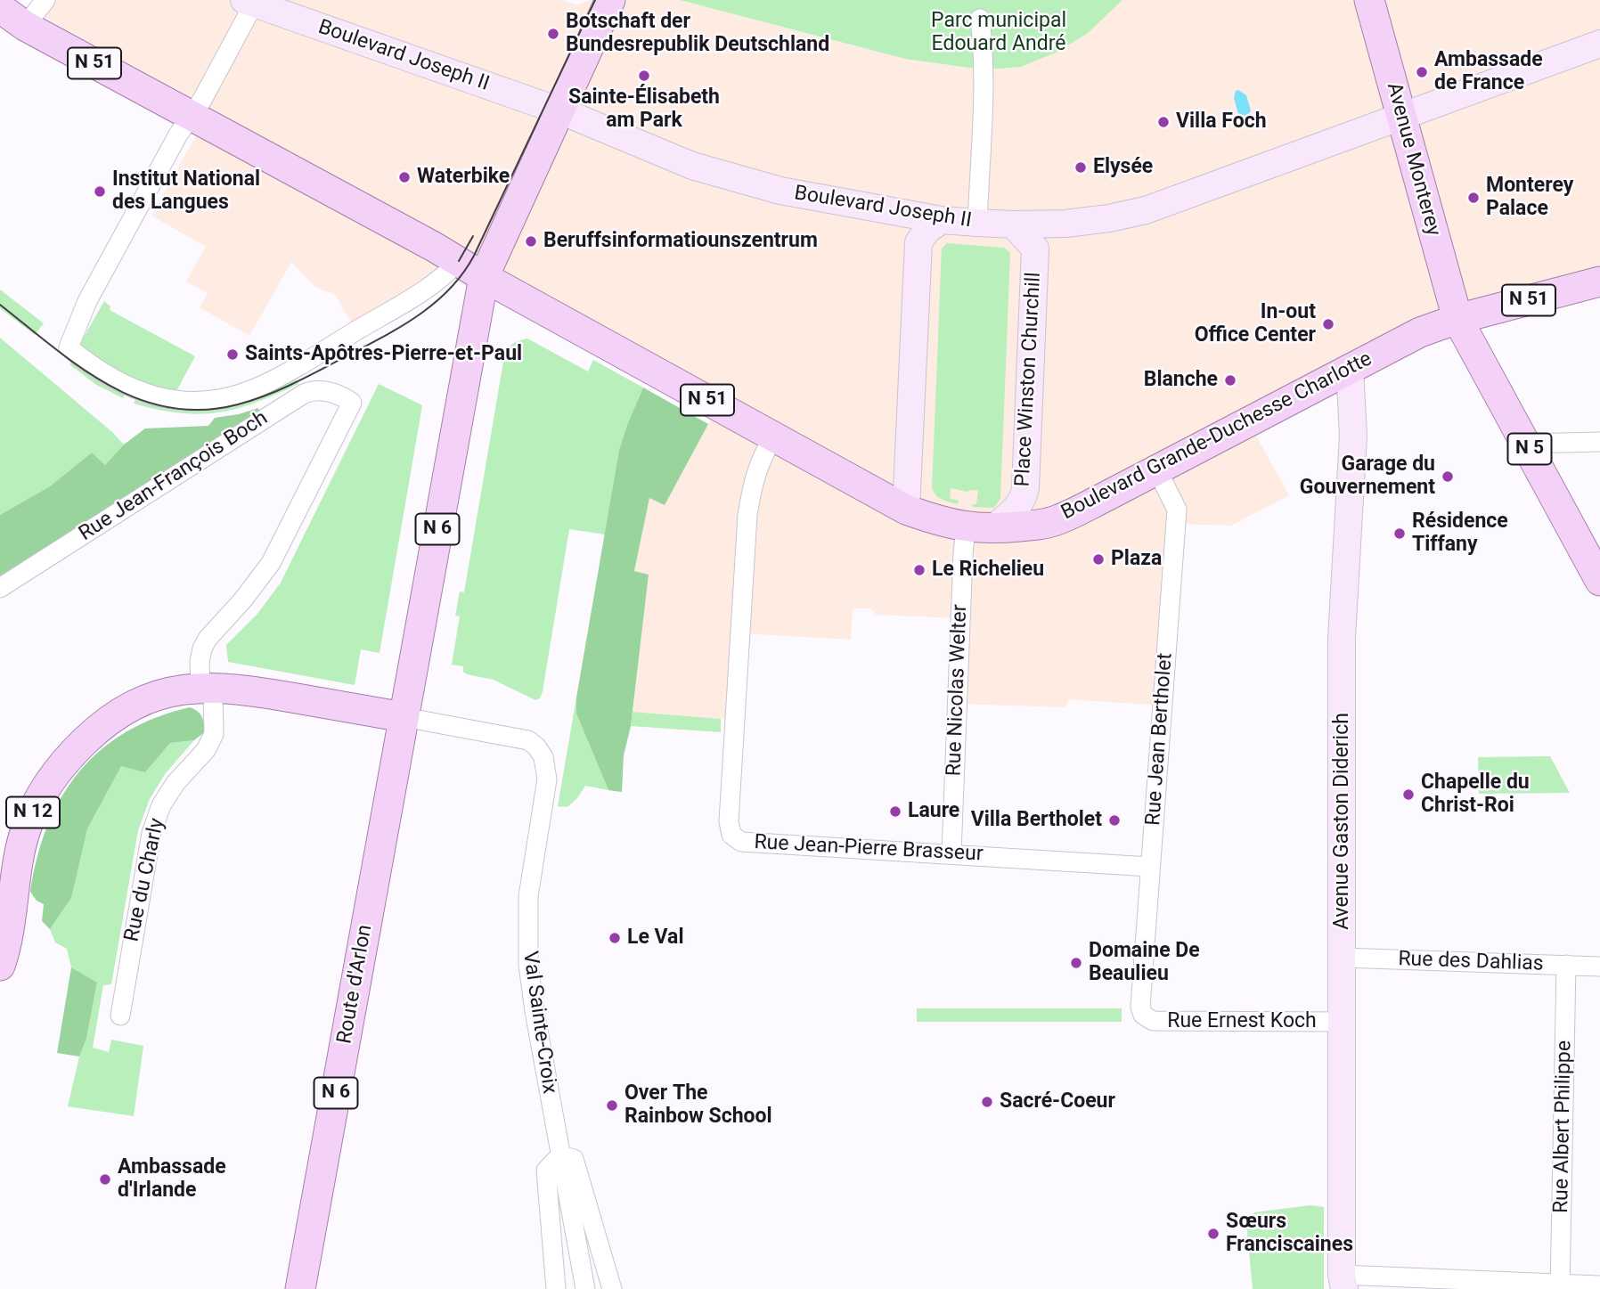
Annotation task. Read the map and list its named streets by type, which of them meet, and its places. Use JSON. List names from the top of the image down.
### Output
{
  "streets": {
    "main road": [
      "Boulevard Joseph II",
      "N 51",
      "Avenue Monterey",
      "Place Winston Churchill",
      "Boulevard Grande-Duchesse Charlotte",
      "N 5",
      "N 6",
      "N 12",
      "Avenue Gaston Diderich",
      "Route d'Arlon"
    ],
    "street": [
      "Rue Jean-François Boch",
      "Rue Nicolas Welter",
      "Rue Jean Bertholet",
      "Rue Jean-Pierre Brasseur",
      "Rue du Charly",
      "Rue des Dahlias",
      "Rue Ernest Koch",
      "Val Sainte-Croix",
      "Rue Albert Philippe"
    ]
  },
  "crossings": [
    ["Boulevard Joseph II", "Avenue Monterey"],
    ["Boulevard Joseph II", "Place Winston Churchill"],
    ["Boulevard Joseph II", "N 6"],
    ["N 51", "Boulevard Grande-Duchesse Charlotte"],
    ["N 51", "N 6"],
    ["Avenue Monterey", "Boulevard Grande-Duchesse Charlotte"],
    ["Avenue Monterey", "N 5"],
    ["Place Winston Churchill", "Boulevard Grande-Duchesse Charlotte"],
    ["Place Winston Churchill", "Rue Nicolas Welter"],
    ["Boulevard Grande-Duchesse Charlotte", "N 5"],
    ["Boulevard Grande-Duchesse Charlotte", "N 6"],
    ["Boulevard Grande-Duchesse Charlotte", "Rue Nicolas Welter"],
    ["Boulevard Grande-Duchesse Charlotte", "Rue Jean Bertholet"],
    ["Boulevard Grande-Duchesse Charlotte", "Avenue Gaston Diderich"],
    ["Boulevard Grande-Duchesse Charlotte", "Rue Jean-Pierre Brasseur"],
    ["Rue Jean-François Boch", "Rue du Charly"],
    ["N 6", "N 12"],
    ["N 6", "Route d'Arlon"],
    ["N 6", "Val Sainte-Croix"],
    ["Rue Nicolas Welter", "Rue Jean-Pierre Brasseur"],
    ["Rue Jean Bertholet", "Rue Jean-Pierre Brasseur"],
    ["Rue Jean Bertholet", "Rue Ernest Koch"],
    ["N 12", "Rue du Charly"],
    ["N 12", "Route d'Arlon"],
    ["N 12", "Val Sainte-Croix"],
    ["Avenue Gaston Diderich", "Rue des Dahlias"],
    ["Avenue Gaston Diderich", "Rue Ernest Koch"],
    ["Rue des Dahlias", "Rue Albert Philippe"],
    ["Route d'Arlon", "Val Sainte-Croix"]
  ],
  "parks": ["Parc municipal Edouard André"],
  "places": [
    "Botschaft der Bundesrepublik Deutschland",
    "Ambassade de France",
    "Sainte-Élisabeth am Park",
    "Villa Foch",
    "Elysée",
    "Waterbike",
    "Institut National des Langues",
    "Monterey Palace",
    "Beruffsinformatiounszentrum",
    "In-out Office Center",
    "Saints-Apôtres-Pierre-et-Paul",
    "Blanche",
    "Garage du Gouvernement",
    "Résidence Tiffany",
    "Plaza",
    "Le Richelieu",
    "Chapelle du Christ-Roi",
    "Laure",
    "Villa Bertholet",
    "Le Val",
    "Domaine De Beaulieu",
    "Sacré-Coeur",
    "Over The Rainbow School",
    "Ambassade d'Irlande",
    "Sœurs Franciscaines"
  ]
}
